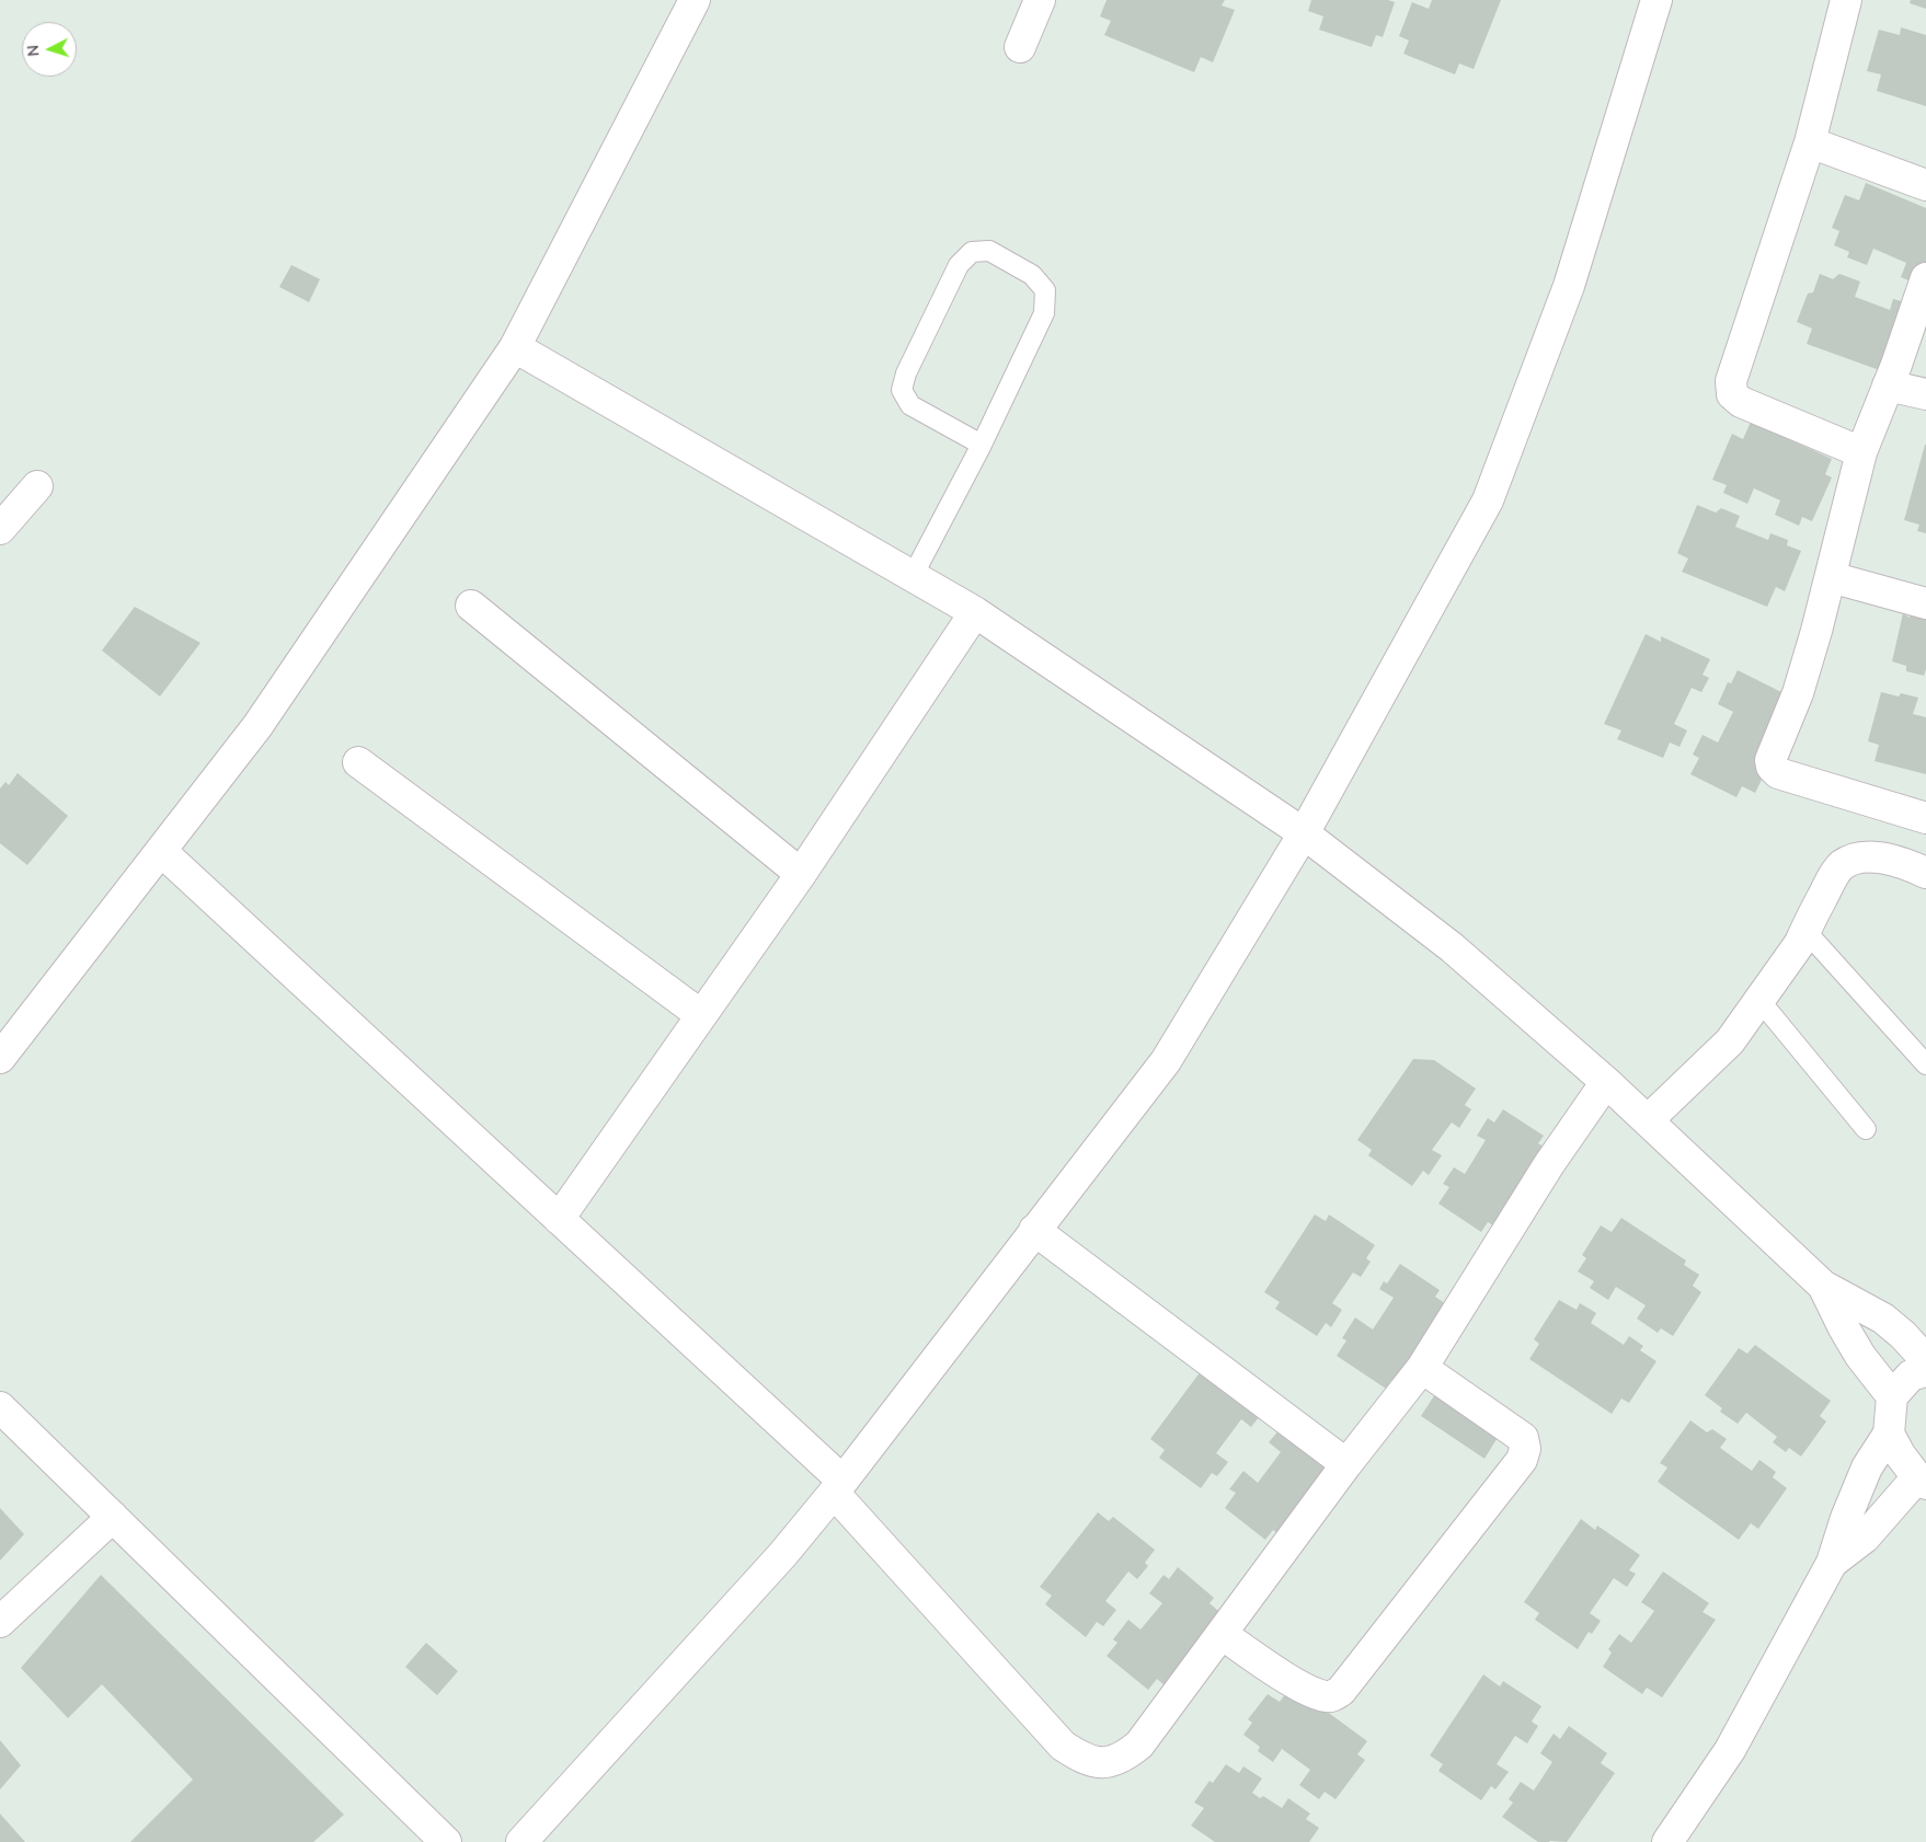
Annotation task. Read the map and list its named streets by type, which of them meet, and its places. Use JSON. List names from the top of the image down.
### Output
{
  "north": "left"
}
